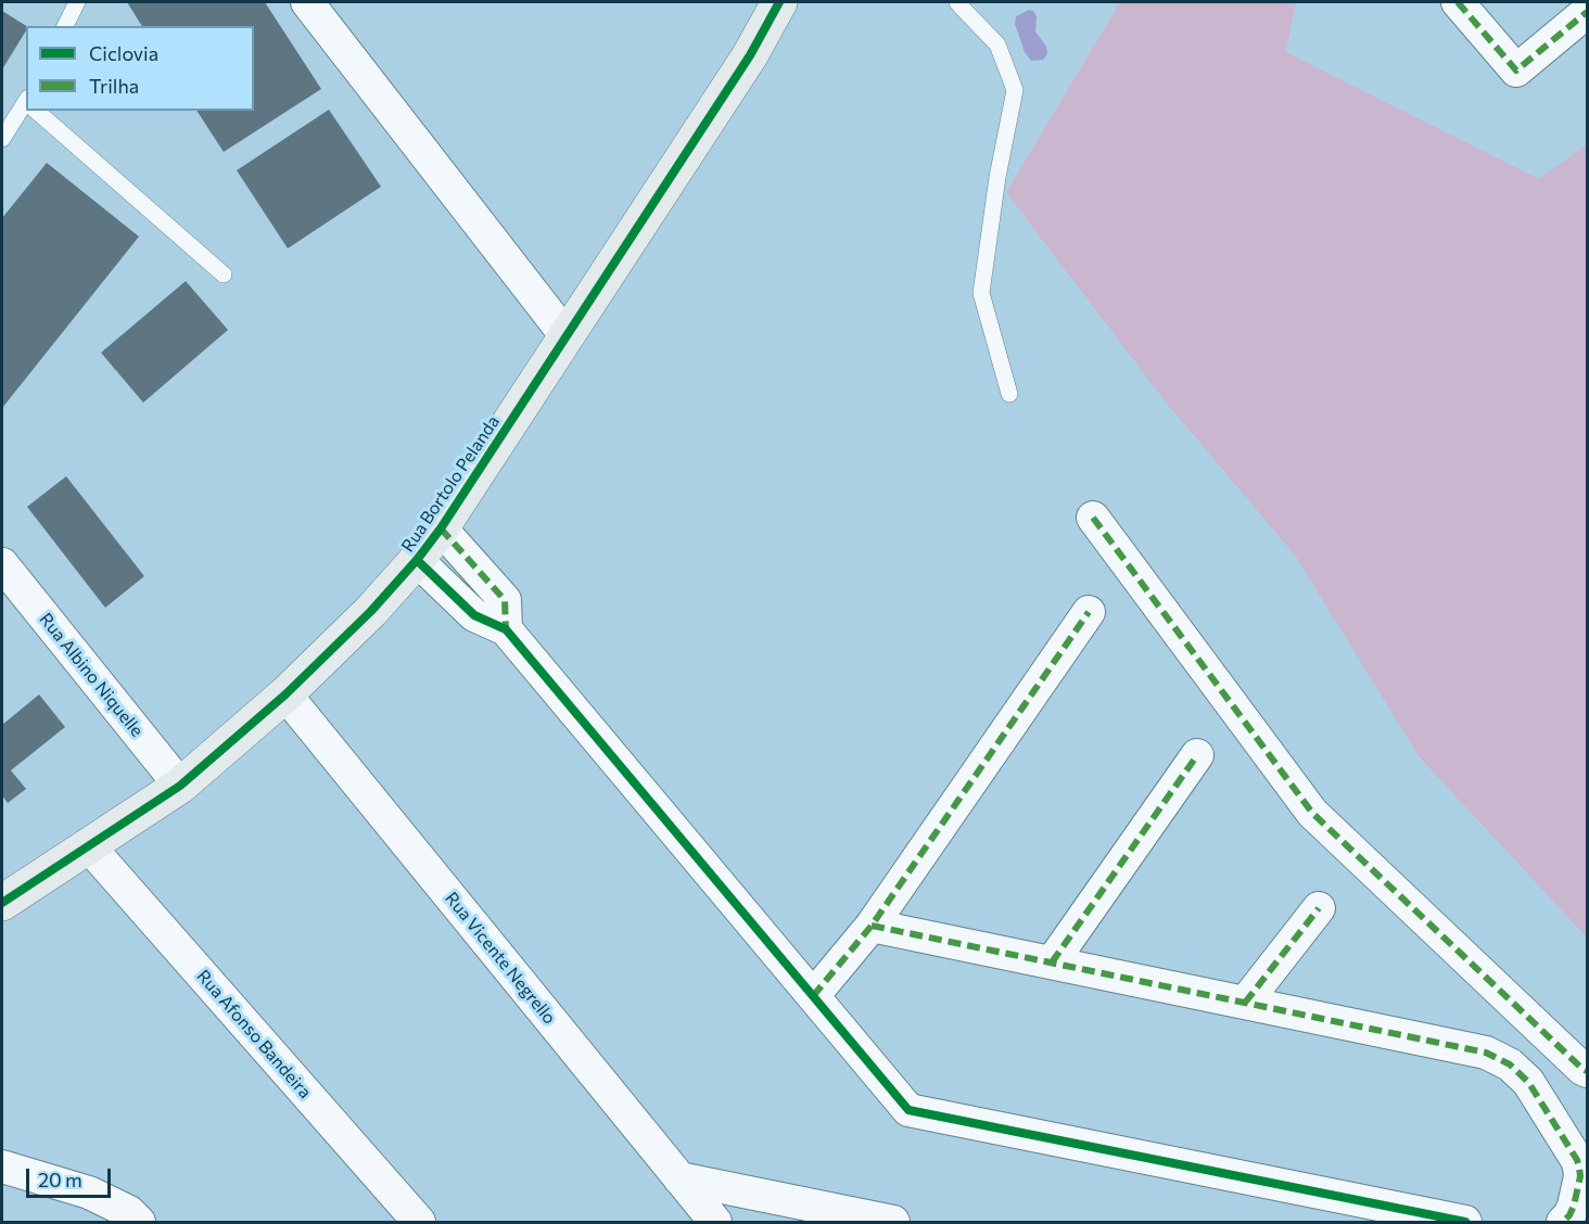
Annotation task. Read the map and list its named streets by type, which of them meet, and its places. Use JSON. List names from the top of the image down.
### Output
{
  "streets": {
    "street": [
      "Rua Bortolo Pelanda",
      "Rua Albino Niquelle",
      "Rua Vicente Negrello",
      "Rua Afonso Bandeira"
    ]
  },
  "crossings": [
    ["Rua Bortolo Pelanda", "Rua Albino Niquelle"],
    ["Rua Bortolo Pelanda", "Rua Vicente Negrello"],
    ["Rua Bortolo Pelanda", "Rua Afonso Bandeira"]
  ],
  "legend": ["Ciclovia", "Trilha"],
  "scale_bar": "20 m"
}
